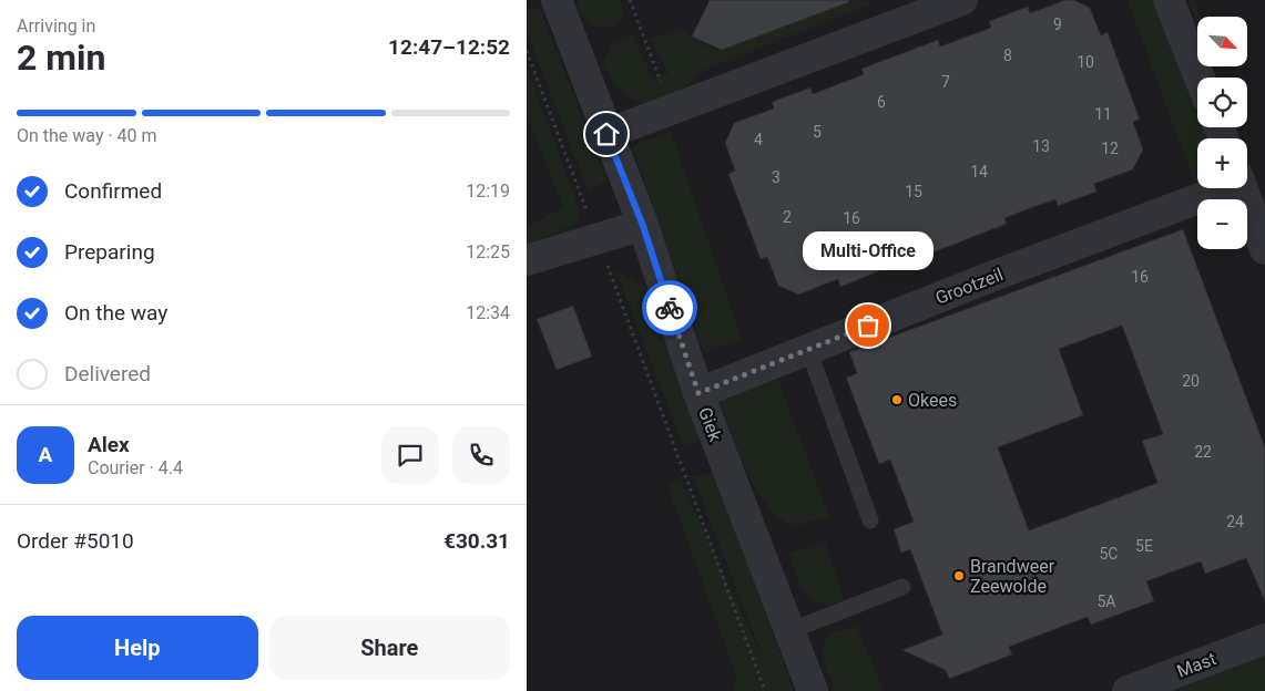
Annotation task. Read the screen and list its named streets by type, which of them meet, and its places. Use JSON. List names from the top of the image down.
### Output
{
  "streets": {
    "street": ["Grootzeil", "Giek", "Mast"]
  },
  "crossings": [
    ["Grootzeil", "Giek"]
  ],
  "places": ["Multi-Office", "Okees", "Brandweer Zeewolde"],
  "house_numbers": [
    "9",
    "8",
    "10",
    "7",
    "6",
    "11",
    "5",
    "4",
    "13",
    "12",
    "14",
    "3",
    "15",
    "2",
    "16",
    "16",
    "20",
    "22",
    "24",
    "5E",
    "5C",
    "5A"
  ],
  "north": "bottom right",
  "page": {
    "heading": ["2 min", "Arriving in", "12:47–12:52"],
    "panel": [
      "Alex",
      "Courier · 4.4",
      "Order #5010",
      "€30.31"
    ],
    "map_buttons": ["+", "−"],
    "bar": "On the way · 40 m",
    "list": [
      ["Confirmed", "12:19"],
      ["Preparing", "12:25"],
      ["On the way", "12:34"],
      "Delivered"
    ],
    "bubble": "Multi-Office",
    "round": "A",
    "buttons": ["Help", "Share"]
  }
}
